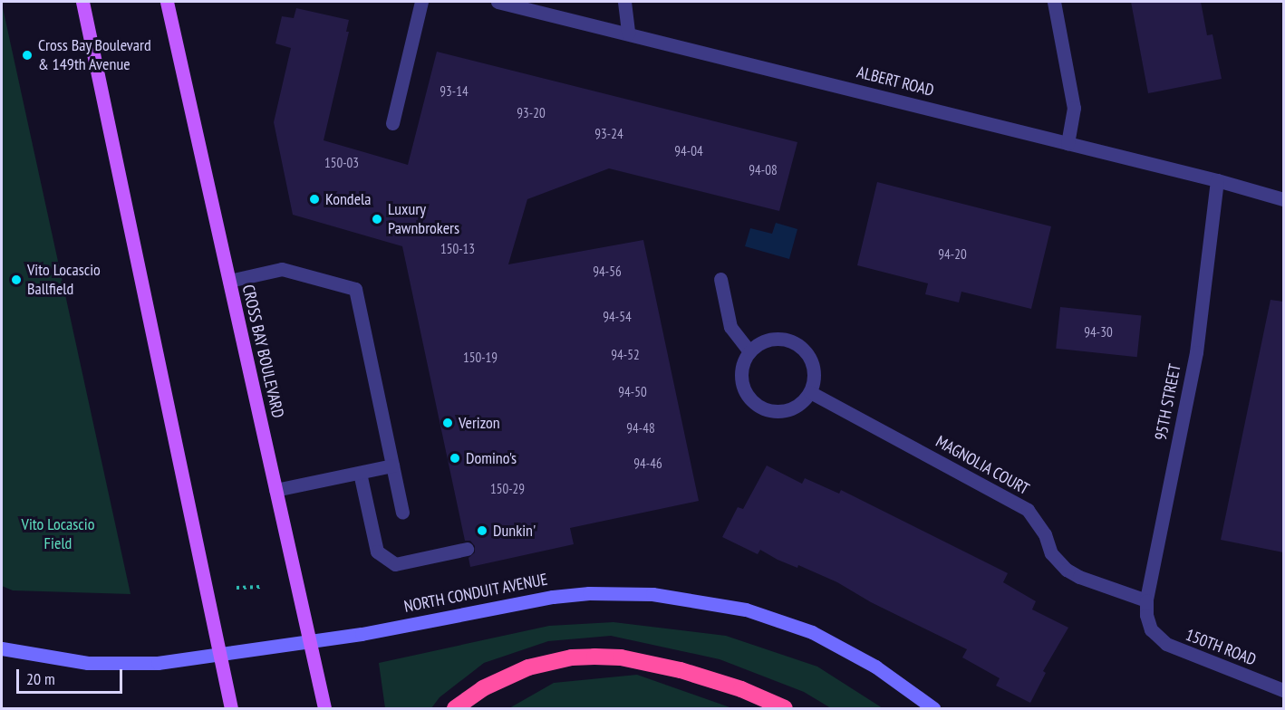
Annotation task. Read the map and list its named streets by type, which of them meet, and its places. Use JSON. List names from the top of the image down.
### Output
{
  "streets": {
    "main road": ["CROSS BAY BOULEVARD"],
    "street": [
      "ALBERT ROAD",
      "95TH STREET",
      "MAGNOLIA COURT",
      "NORTH CONDUIT AVENUE",
      "150TH ROAD"
    ]
  },
  "crossings": [
    ["ALBERT ROAD", "95TH STREET"],
    ["CROSS BAY BOULEVARD", "NORTH CONDUIT AVENUE"],
    ["95TH STREET", "MAGNOLIA COURT"],
    ["95TH STREET", "150TH ROAD"]
  ],
  "parks": ["Vito Locascio Field"],
  "places": [
    "Cross Bay Boulevard & 149th Avenue",
    "Kondela",
    "Luxury Pawnbrokers",
    "Vito Locascio Ballfield",
    "Verizon",
    "Domino's",
    "Dunkin'"
  ],
  "house_numbers": [
    "93-14",
    "93-20",
    "93-24",
    "94-04",
    "150-03",
    "94-08",
    "150-13",
    "94-20",
    "94-56",
    "94-54",
    "94-30",
    "94-52",
    "150-19",
    "94-50",
    "94-48",
    "94-46",
    "150-29"
  ],
  "scale_bar": "20 m"
}
